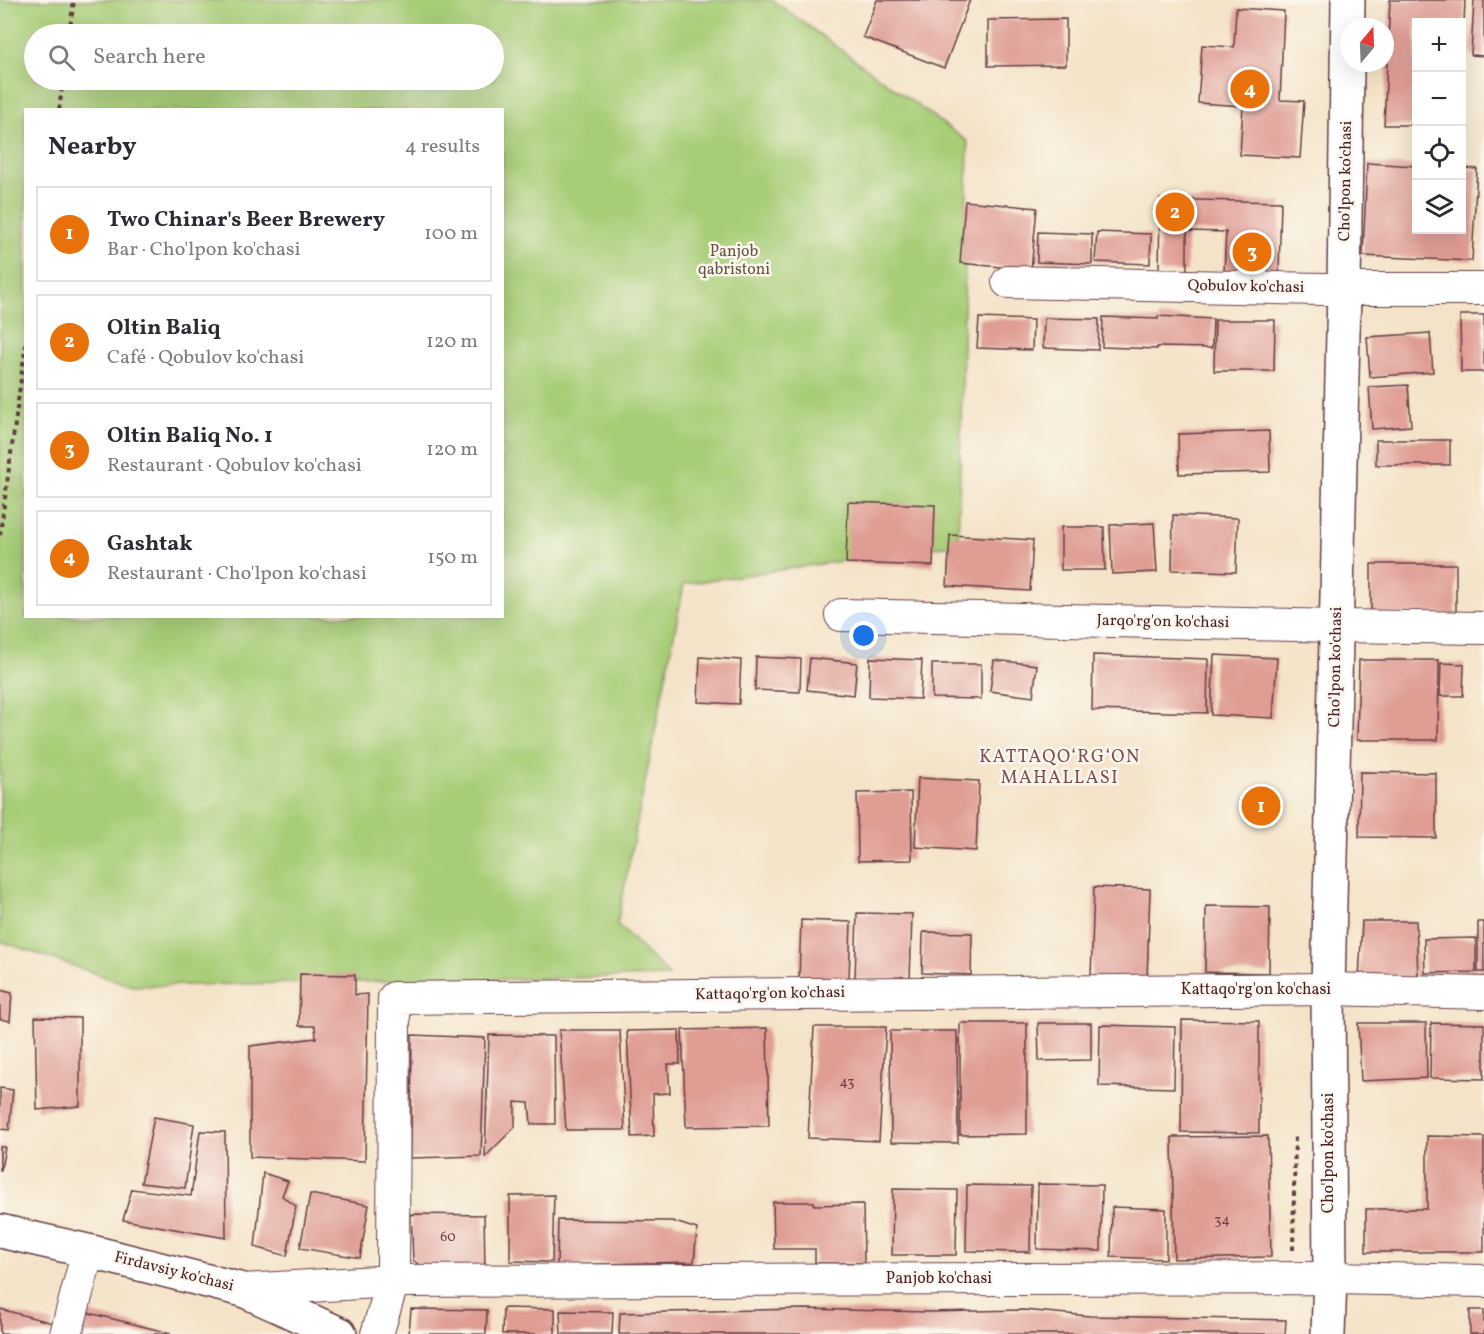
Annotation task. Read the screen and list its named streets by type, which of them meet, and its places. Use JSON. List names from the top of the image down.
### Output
{
  "streets": {
    "street": [
      "Cho'lpon ko'chasi",
      "Qobulov ko'chasi",
      "Jarqo'rg'on ko'chasi",
      "Kattaqo'rg'on ko'chasi",
      "Firdavsiy ko'chasi",
      "Panjob ko'chasi"
    ]
  },
  "crossings": [
    ["Cho'lpon ko'chasi", "Qobulov ko'chasi"],
    ["Cho'lpon ko'chasi", "Jarqo'rg'on ko'chasi"],
    ["Cho'lpon ko'chasi", "Kattaqo'rg'on ko'chasi"],
    ["Cho'lpon ko'chasi", "Panjob ko'chasi"],
    ["Kattaqo'rg'on ko'chasi", "Panjob ko'chasi"],
    ["Firdavsiy ko'chasi", "Panjob ko'chasi"]
  ],
  "districts": ["KATTAQO‘RG‘ON MAHALLASI"],
  "parks": ["Panjob qabristoni"],
  "house_numbers": ["43", "34", "60"],
  "north": "top",
  "page": {
    "map_buttons": ["+", "−"],
    "search": "Search here",
    "pins": [
      "4",
      "2",
      "3",
      "1"
    ],
    "heading": ["Nearby", "4 results"],
    "list": [
      {
        "mark": "1",
        "name": "Two Chinar's Beer Brewery",
        "note": "Bar · Cho'lpon ko'chasi",
        "value": "100 m"
      },
      {
        "mark": "2",
        "name": "Oltin Baliq",
        "note": "Café · Qobulov ko'chasi",
        "value": "120 m"
      },
      {
        "mark": "3",
        "name": "Oltin Baliq No. 1",
        "note": "Restaurant · Qobulov ko'chasi",
        "value": "120 m"
      },
      {
        "mark": "4",
        "name": "Gashtak",
        "note": "Restaurant · Cho'lpon ko'chasi",
        "value": "150 m"
      }
    ]
  }
}
